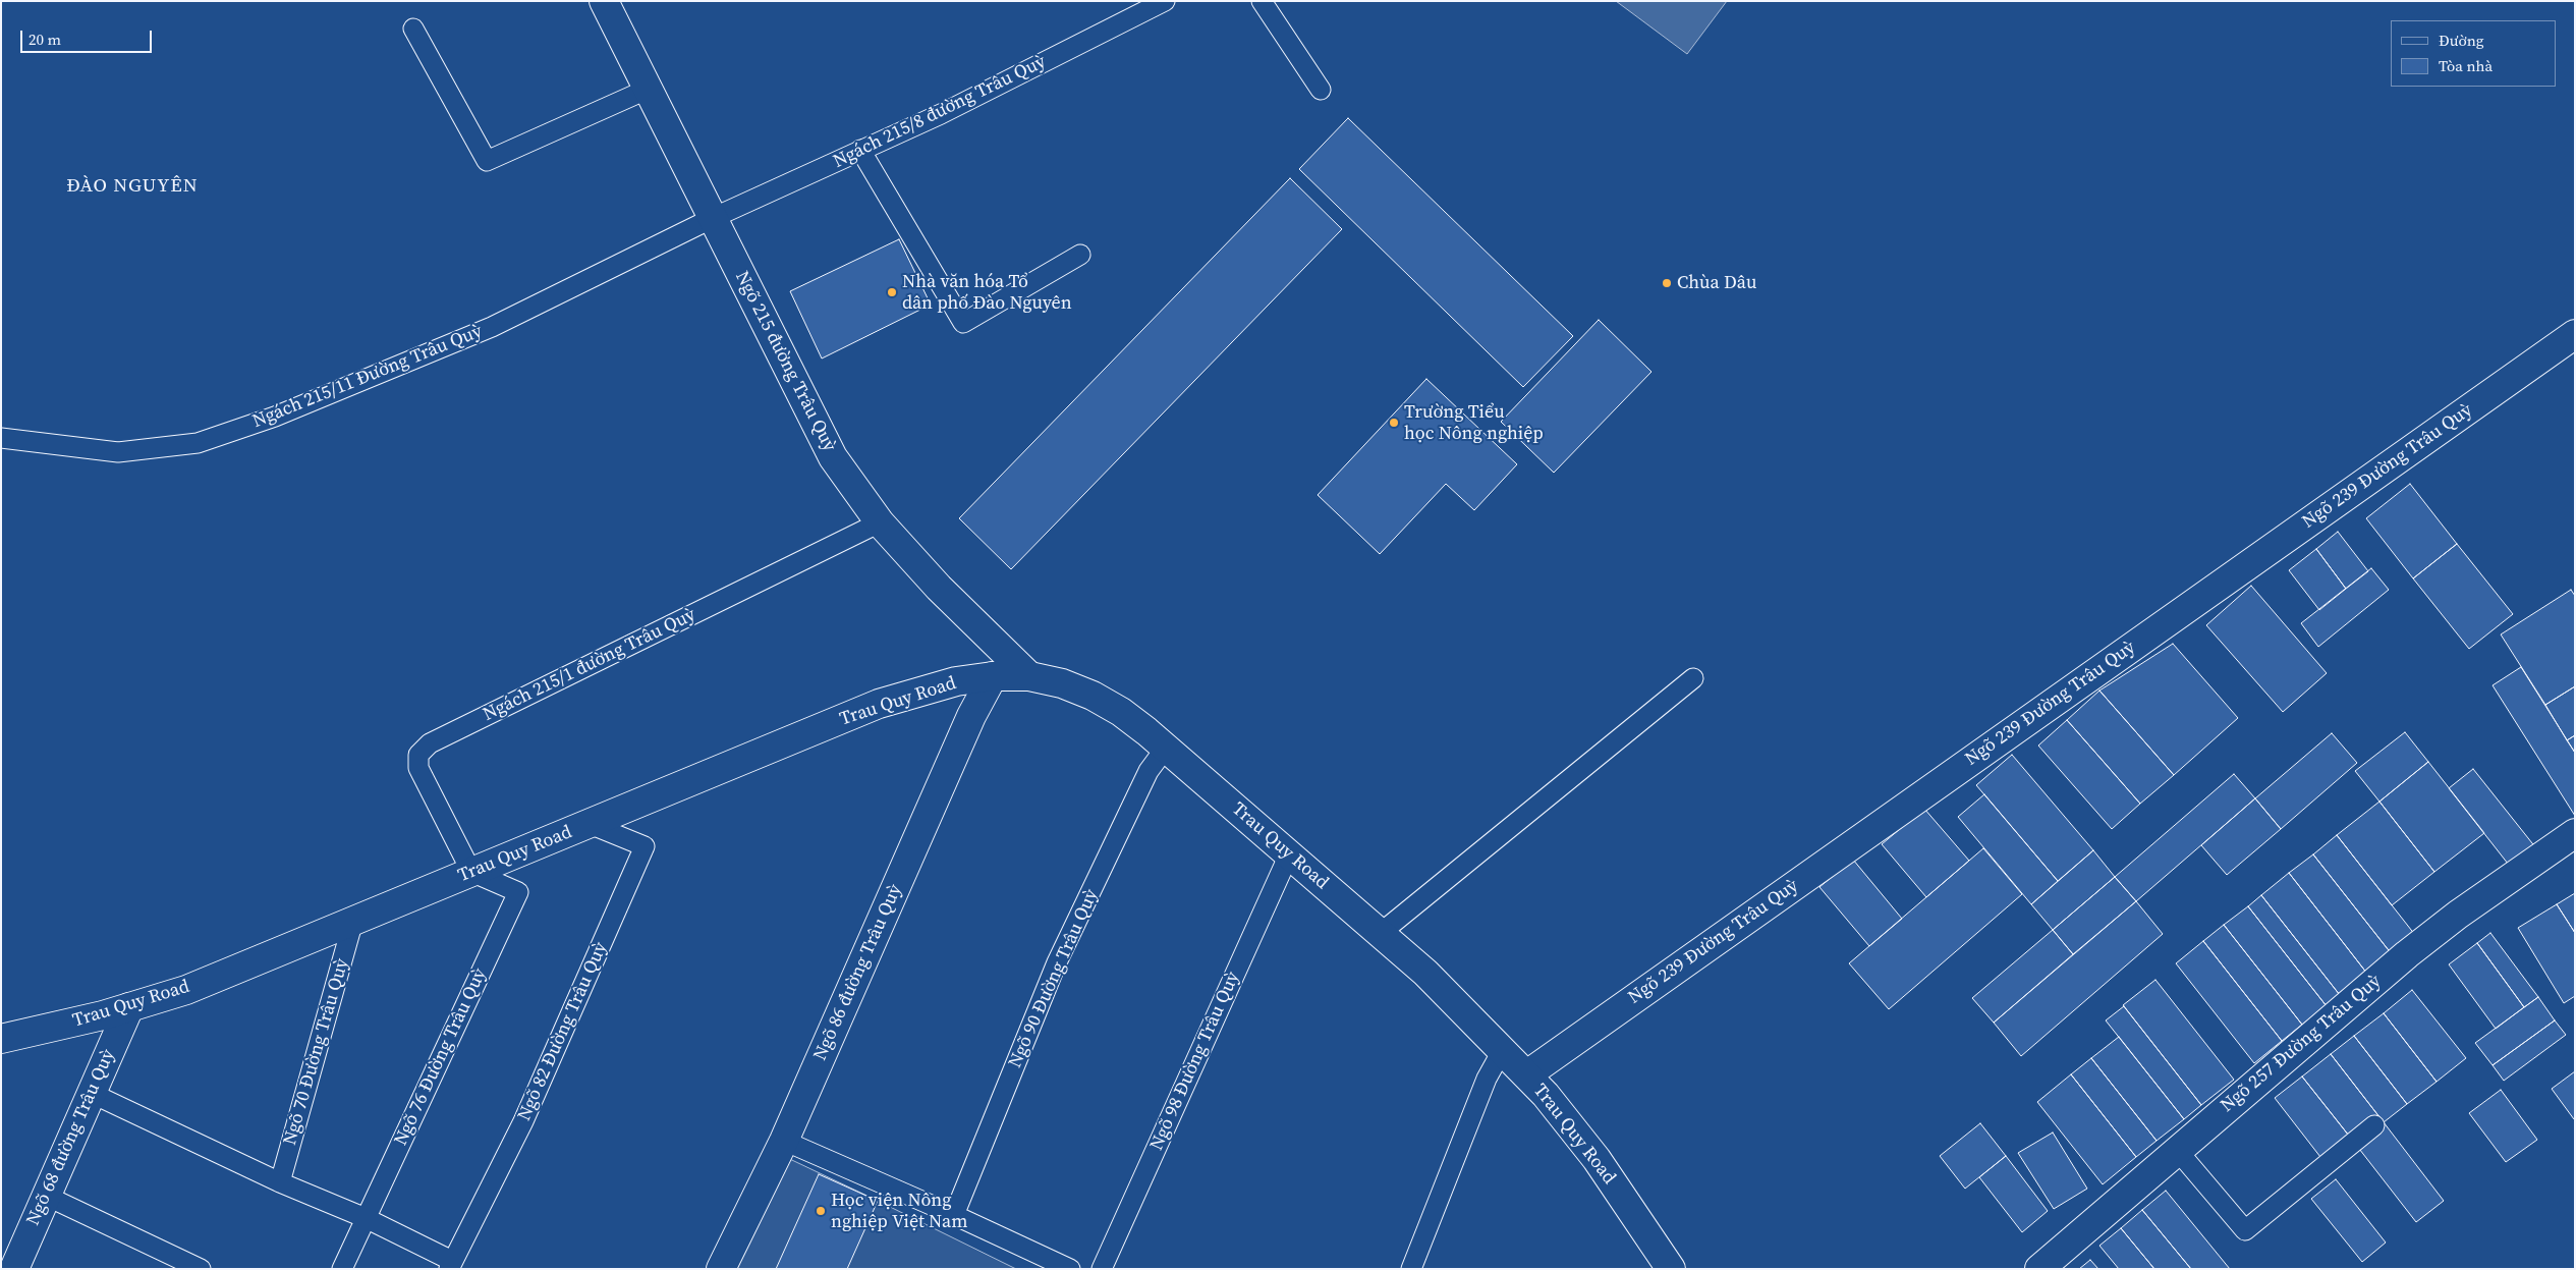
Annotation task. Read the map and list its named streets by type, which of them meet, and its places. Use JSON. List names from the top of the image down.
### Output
{
  "streets": {
    "street": [
      "Ngõ 215 đường Trâu Quỳ",
      "Ngõ 239 Đường Trâu Quỳ",
      "Trau Quy Road",
      "Ngõ 86 đường Trâu Quỳ",
      "Ngõ 257 Đường Trâu Quỳ",
      "Ngõ 68 đường Trâu Quỳ"
    ],
    "lane": [
      "Ngách 215/8 đường Trâu Quỳ",
      "Ngách 215/11 Đường Trâu Quỳ",
      "Ngách 215/1 đường Trâu Quỳ",
      "Ngõ 90 Đường Trâu Quỳ",
      "Ngõ 82 Đường Trâu Quỳ",
      "Ngõ 70 Đường Trâu Quỳ",
      "Ngõ 76 Đường Trâu Quỳ",
      "Ngõ 98 Đường Trâu Quỳ"
    ]
  },
  "crossings": [
    ["Ngách 215/8 đường Trâu Quỳ", "Ngõ 215 đường Trâu Quỳ"],
    ["Ngách 215/8 đường Trâu Quỳ", "Ngách 215/11 Đường Trâu Quỳ"],
    ["Ngõ 215 đường Trâu Quỳ", "Ngách 215/11 Đường Trâu Quỳ"],
    ["Ngõ 215 đường Trâu Quỳ", "Ngách 215/1 đường Trâu Quỳ"],
    ["Ngõ 215 đường Trâu Quỳ", "Trau Quy Road"],
    ["Ngõ 239 Đường Trâu Quỳ", "Trau Quy Road"],
    ["Ngách 215/1 đường Trâu Quỳ", "Trau Quy Road"],
    ["Ngách 215/1 đường Trâu Quỳ", "Ngõ 76 Đường Trâu Quỳ"],
    ["Trau Quy Road", "Ngõ 86 đường Trâu Quỳ"],
    ["Trau Quy Road", "Ngõ 90 Đường Trâu Quỳ"],
    ["Trau Quy Road", "Ngõ 82 Đường Trâu Quỳ"],
    ["Trau Quy Road", "Ngõ 70 Đường Trâu Quỳ"],
    ["Trau Quy Road", "Ngõ 76 Đường Trâu Quỳ"],
    ["Trau Quy Road", "Ngõ 98 Đường Trâu Quỳ"],
    ["Trau Quy Road", "Ngõ 68 đường Trâu Quỳ"]
  ],
  "districts": ["ĐÀO NGUYÊN"],
  "places": [
    "Chùa Dâu",
    "Nhà văn hóa Tổ dân phố Đào Nguyên",
    "Trường Tiểu học Nông nghiệp",
    "Học viện Nông nghiệp Việt Nam"
  ],
  "legend": ["Đường", "Tòa nhà"],
  "scale_bar": "20 m"
}
